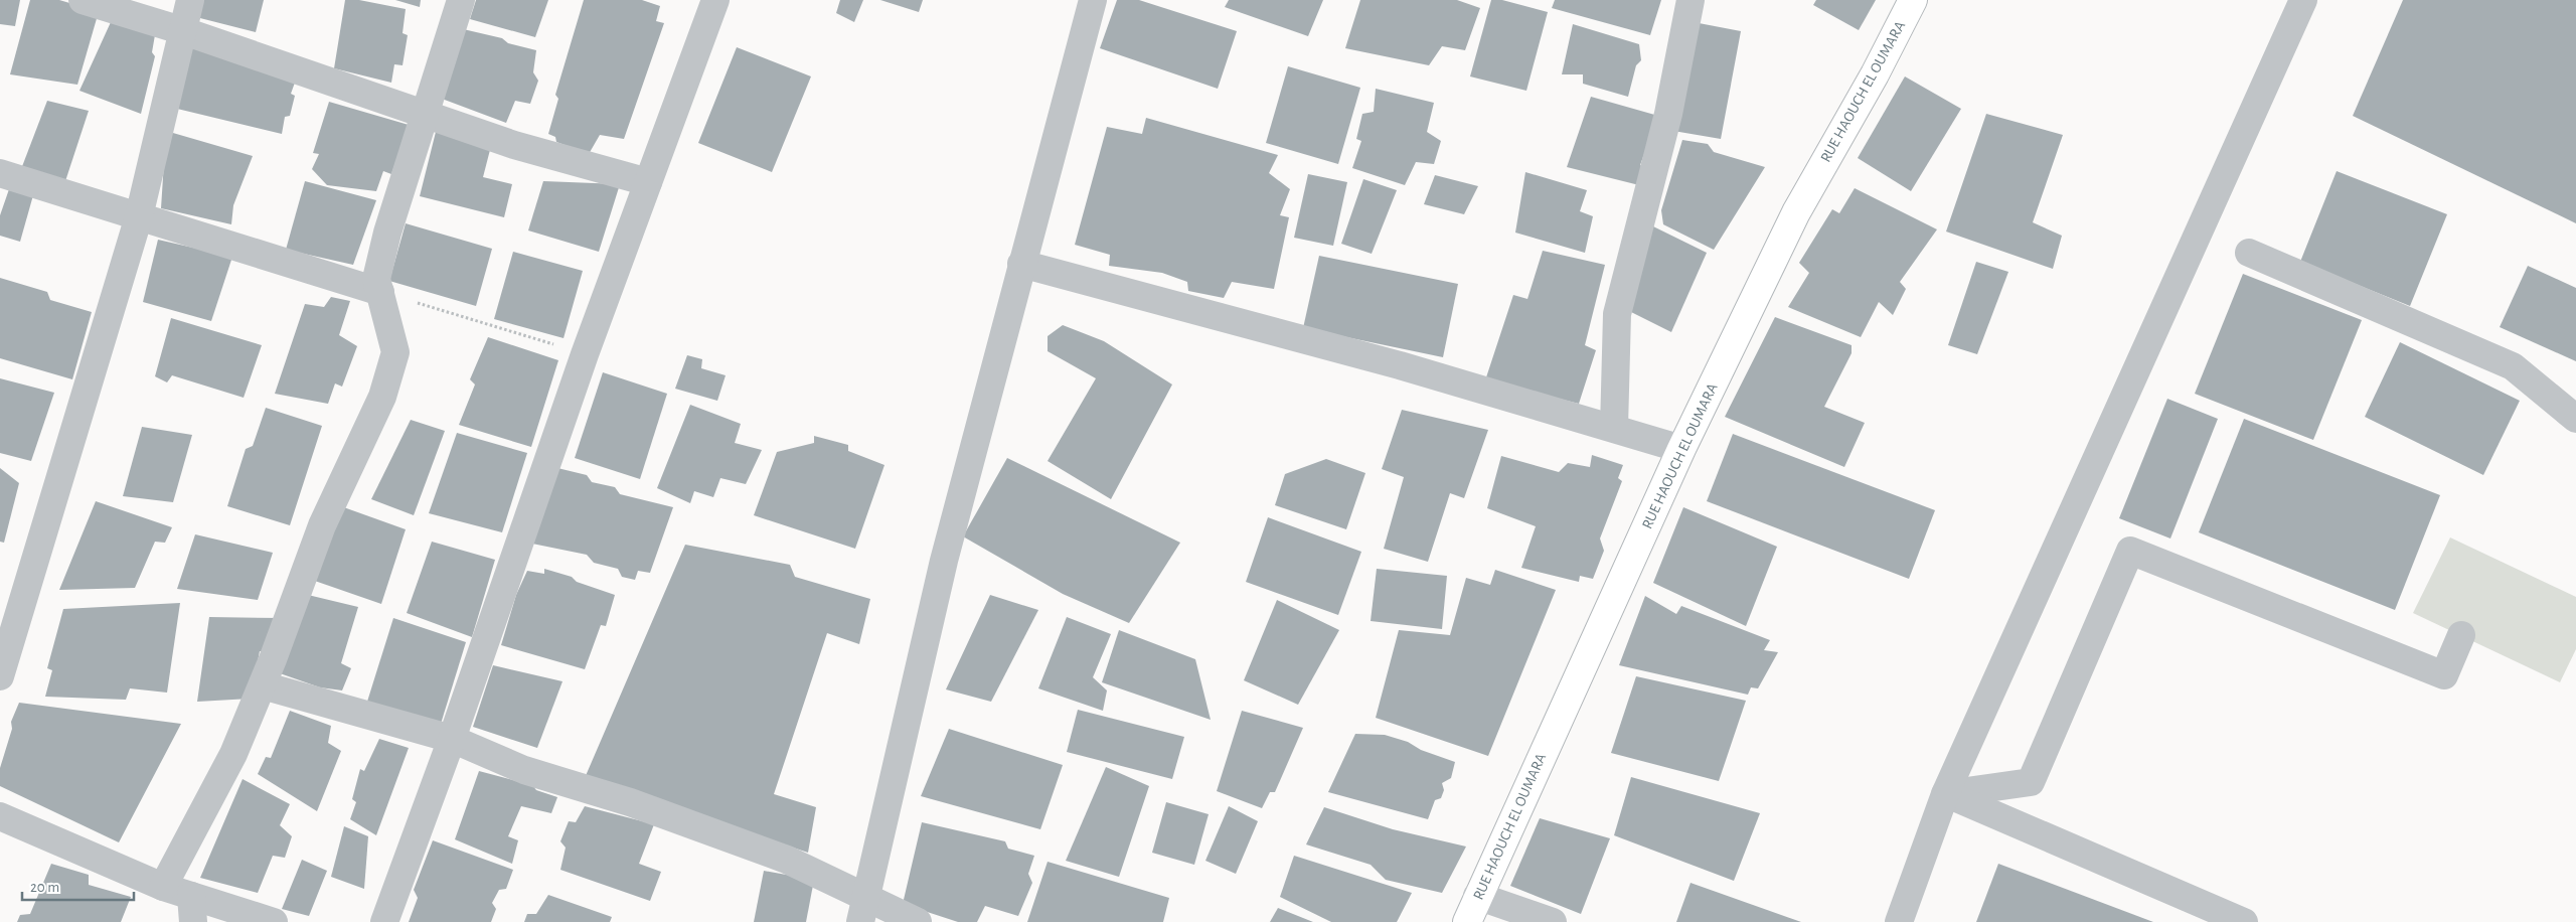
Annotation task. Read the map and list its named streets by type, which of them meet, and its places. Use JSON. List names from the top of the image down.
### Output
{
  "streets": {
    "main road": ["RUE HAOUCH EL OUMARA"]
  },
  "scale_bar": "20 m"
}
